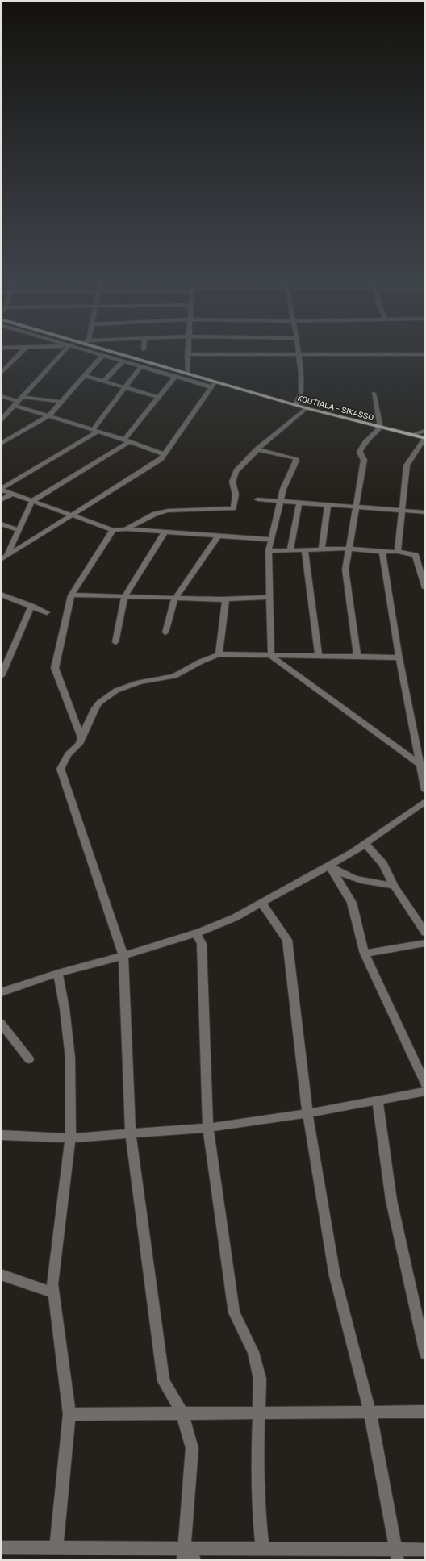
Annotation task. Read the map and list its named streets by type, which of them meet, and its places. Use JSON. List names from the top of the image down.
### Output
{
  "streets": {
    "main road": ["KOUTIALA - SIKASSO"]
  }
}
